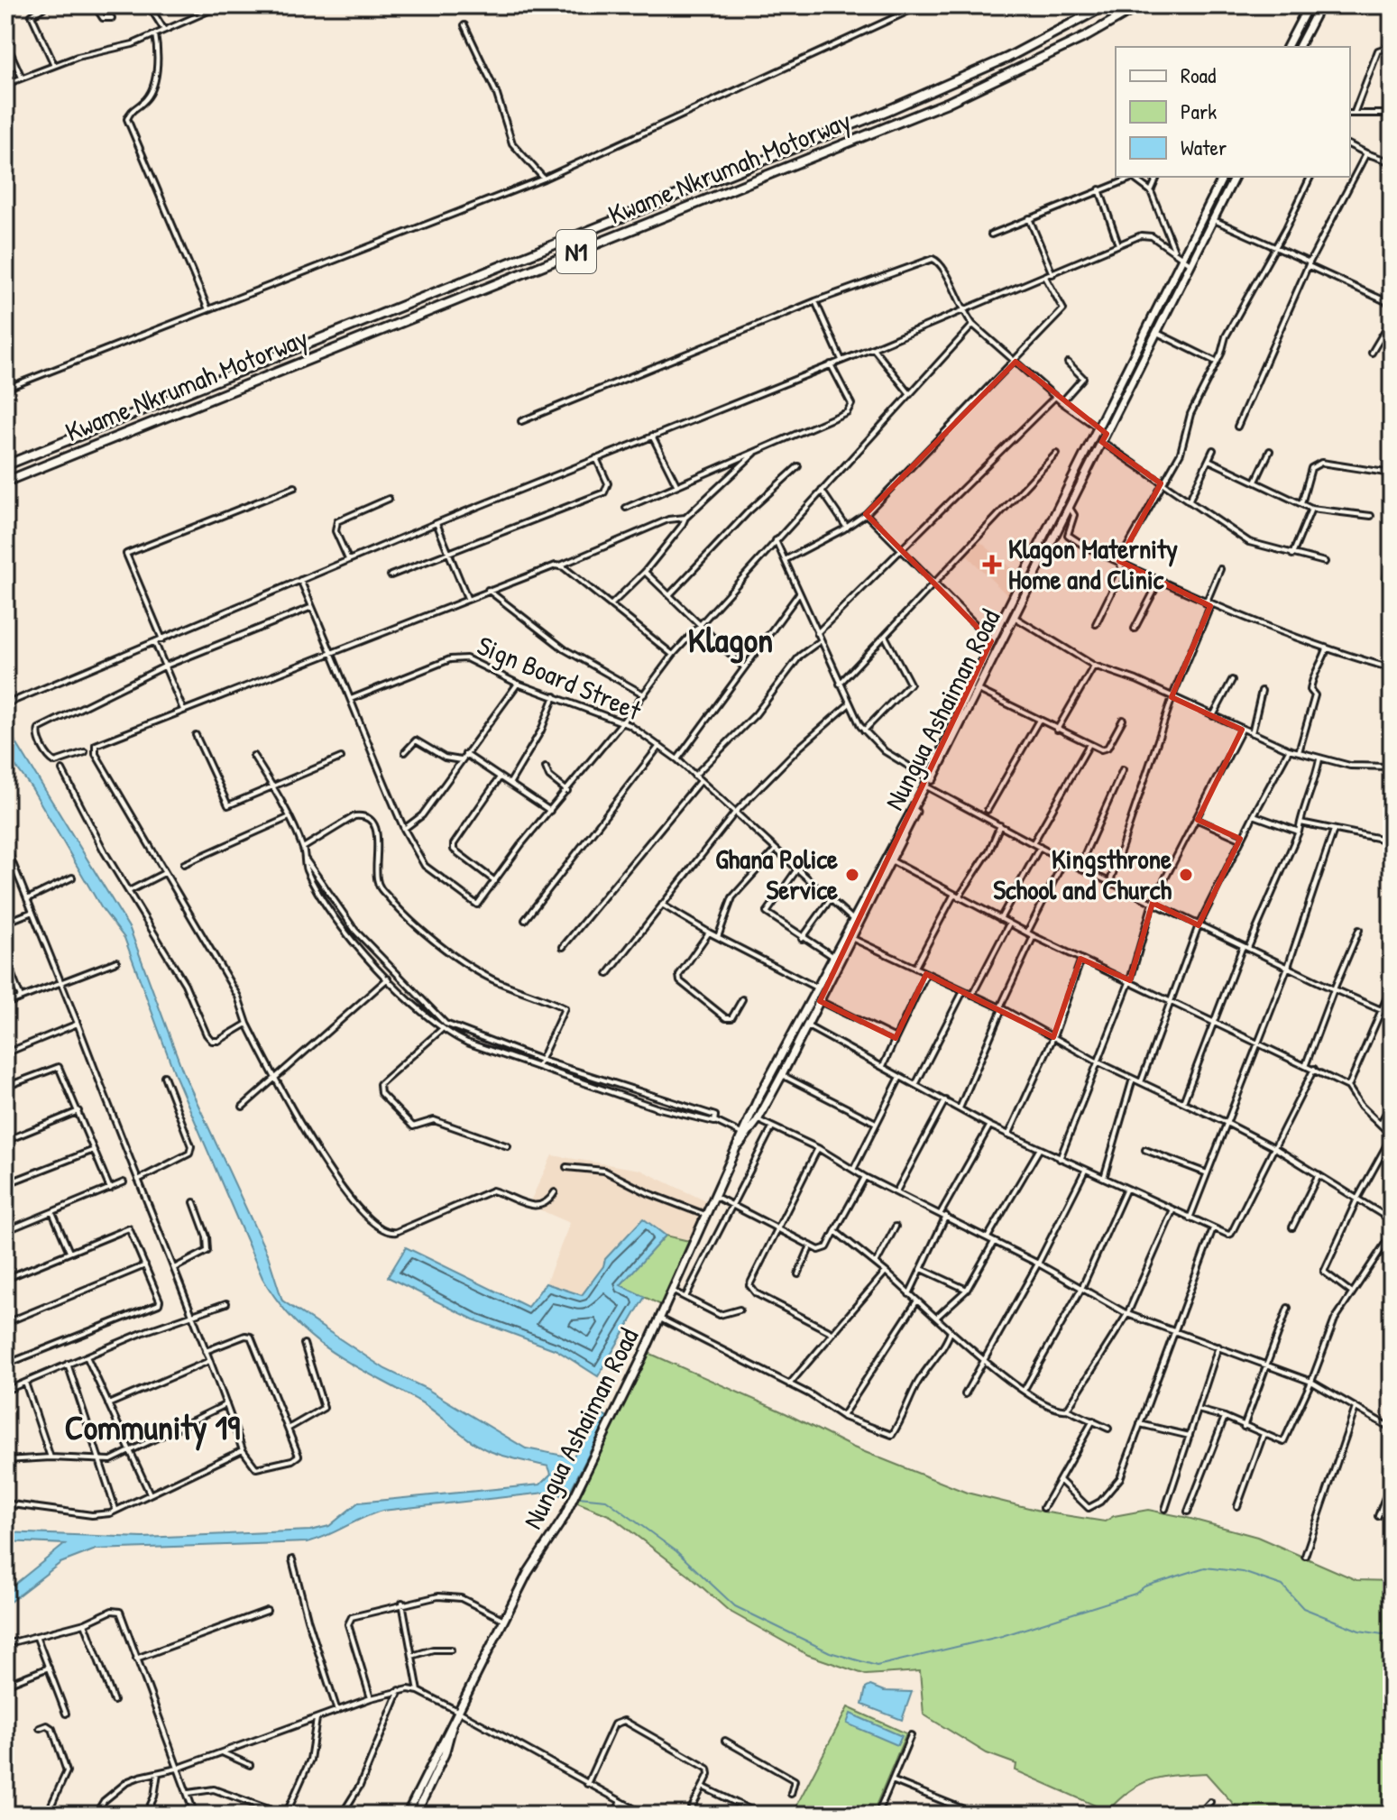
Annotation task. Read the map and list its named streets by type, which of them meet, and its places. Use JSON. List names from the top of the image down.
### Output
{
  "streets": {
    "highway": ["Kwame Nkrumah Motorway", "N1"],
    "main road": ["Nungua Ashaiman Road"],
    "street": ["Sign Board Street"]
  },
  "crossings": [
    ["Sign Board Street", "Nungua Ashaiman Road"]
  ],
  "districts": ["Klagon", "Community 19"],
  "places": {
    "health": ["Klagon Maternity Home and Clinic"],
    "other": ["Ghana Police Service", "Kingsthrone School and Church"]
  },
  "legend": ["Road", "Park", "Water"]
}
